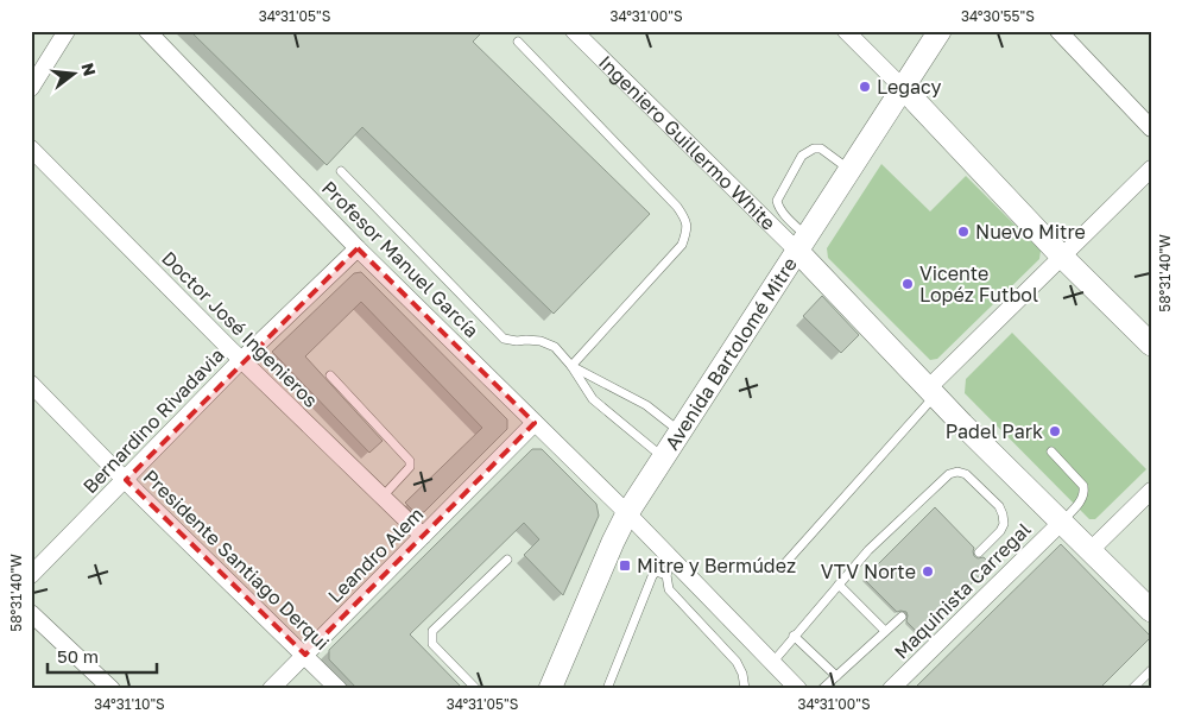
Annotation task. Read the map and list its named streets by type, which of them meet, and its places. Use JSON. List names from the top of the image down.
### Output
{
  "streets": {
    "street": [
      "Ingeniero Guillermo White",
      "Profesor Manuel García",
      "Doctor José Ingenieros",
      "Avenida Bartolomé Mitre",
      "Bernardino Rivadavia",
      "Leandro Alem",
      "Presidente Santiago Derqui",
      "Maquinista Carregal"
    ]
  },
  "crossings": [
    ["Ingeniero Guillermo White", "Avenida Bartolomé Mitre"],
    ["Ingeniero Guillermo White", "Maquinista Carregal"],
    ["Profesor Manuel García", "Avenida Bartolomé Mitre"],
    ["Profesor Manuel García", "Bernardino Rivadavia"],
    ["Profesor Manuel García", "Leandro Alem"],
    ["Doctor José Ingenieros", "Bernardino Rivadavia"],
    ["Doctor José Ingenieros", "Leandro Alem"],
    ["Bernardino Rivadavia", "Presidente Santiago Derqui"],
    ["Leandro Alem", "Presidente Santiago Derqui"]
  ],
  "places": {
    "other": [
      "Legacy",
      "Nuevo Mitre",
      "Vicente Lopéz Futbol",
      "Padel Park",
      "VTV Norte"
    ],
    "transit": ["Mitre y Bermúdez"]
  },
  "scale_bar": "50 m",
  "north": "right",
  "coordinates": [
    "34°31'05\"S",
    "34°31'00\"S",
    "34°30'55\"S",
    "58°31'40\"W",
    "34°31'10\"S"
  ]
}
